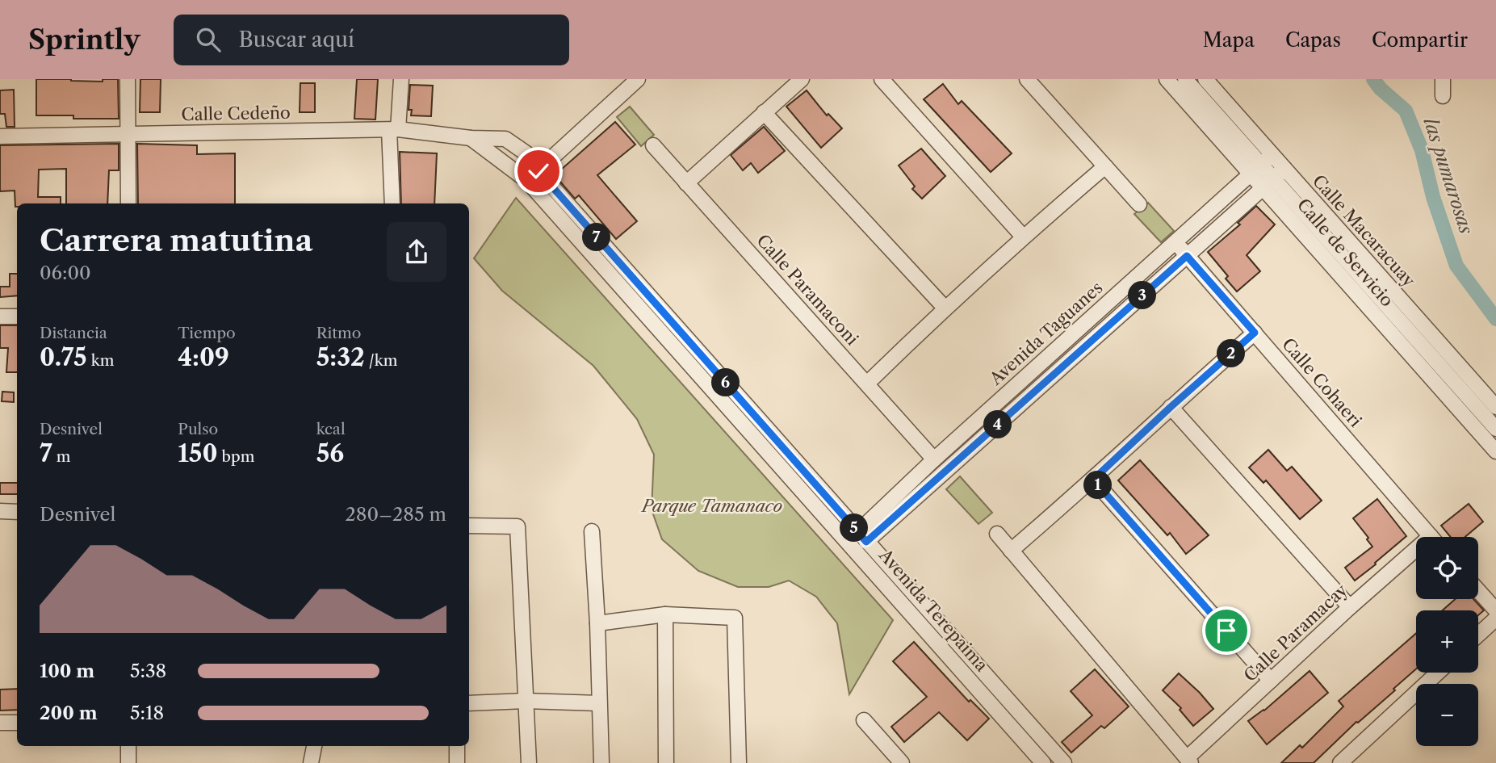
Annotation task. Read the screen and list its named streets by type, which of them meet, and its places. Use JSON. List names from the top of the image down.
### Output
{
  "streets": {
    "street": [
      "Calle Cedeño",
      "Calle Macaracuay",
      "Calle de Servicio",
      "Calle Paramaconi",
      "Avenida Taguanes",
      "Calle Cohaeri",
      "Avenida Terepaima",
      "Calle Paramacay"
    ]
  },
  "crossings": [
    ["Calle Cedeño", "Avenida Terepaima"],
    ["Calle Macaracuay", "Calle de Servicio"],
    ["Calle Macaracuay", "Avenida Taguanes"],
    ["Calle de Servicio", "Avenida Taguanes"],
    ["Calle Paramaconi", "Avenida Taguanes"],
    ["Avenida Taguanes", "Calle Cohaeri"],
    ["Avenida Taguanes", "Avenida Terepaima"]
  ],
  "water": ["las pumarosas"],
  "parks": ["Parque Tamanaco"],
  "page": {
    "header": "Sprintly",
    "search": "Buscar aquí",
    "nav": ["Mapa", "Capas", "Compartir"],
    "heading": ["Carrera matutina", "06:00"],
    "pins": [
      "7",
      "3",
      "2",
      "6",
      "4",
      "1",
      "5"
    ],
    "stats": [
      ["Distancia", "0.75 km"],
      ["Tiempo", "4:09"],
      ["Ritmo", "5:32 /km"],
      ["Desnivel", "7 m"],
      ["Pulso", "150 bpm"],
      ["kcal", "56"]
    ],
    "chart": ["Desnivel", "280–285 m"],
    "map_buttons": ["+", "−"],
    "list": [
      {
        "name": "100 m",
        "note": "5:38"
      },
      {
        "name": "200 m",
        "note": "5:18"
      }
    ]
  }
}
